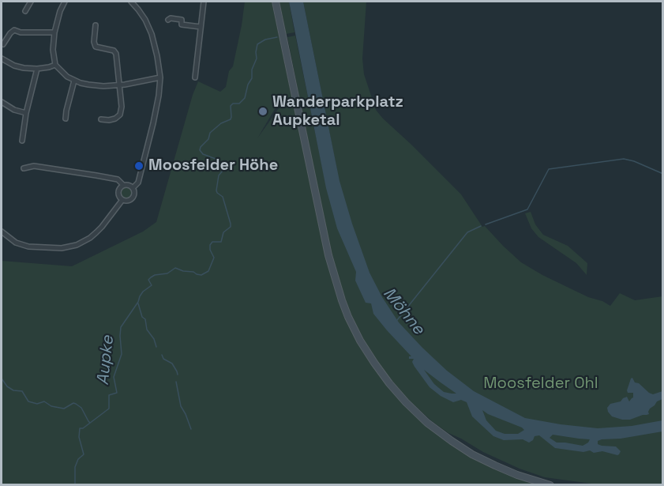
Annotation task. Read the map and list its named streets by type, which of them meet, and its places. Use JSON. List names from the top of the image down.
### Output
{
  "water": ["Möhne", "Aupke"],
  "parks": ["Moosfelder Ohl"],
  "places": ["Wanderparkplatz Aupketal", "Moosfelder Höhe"]
}
